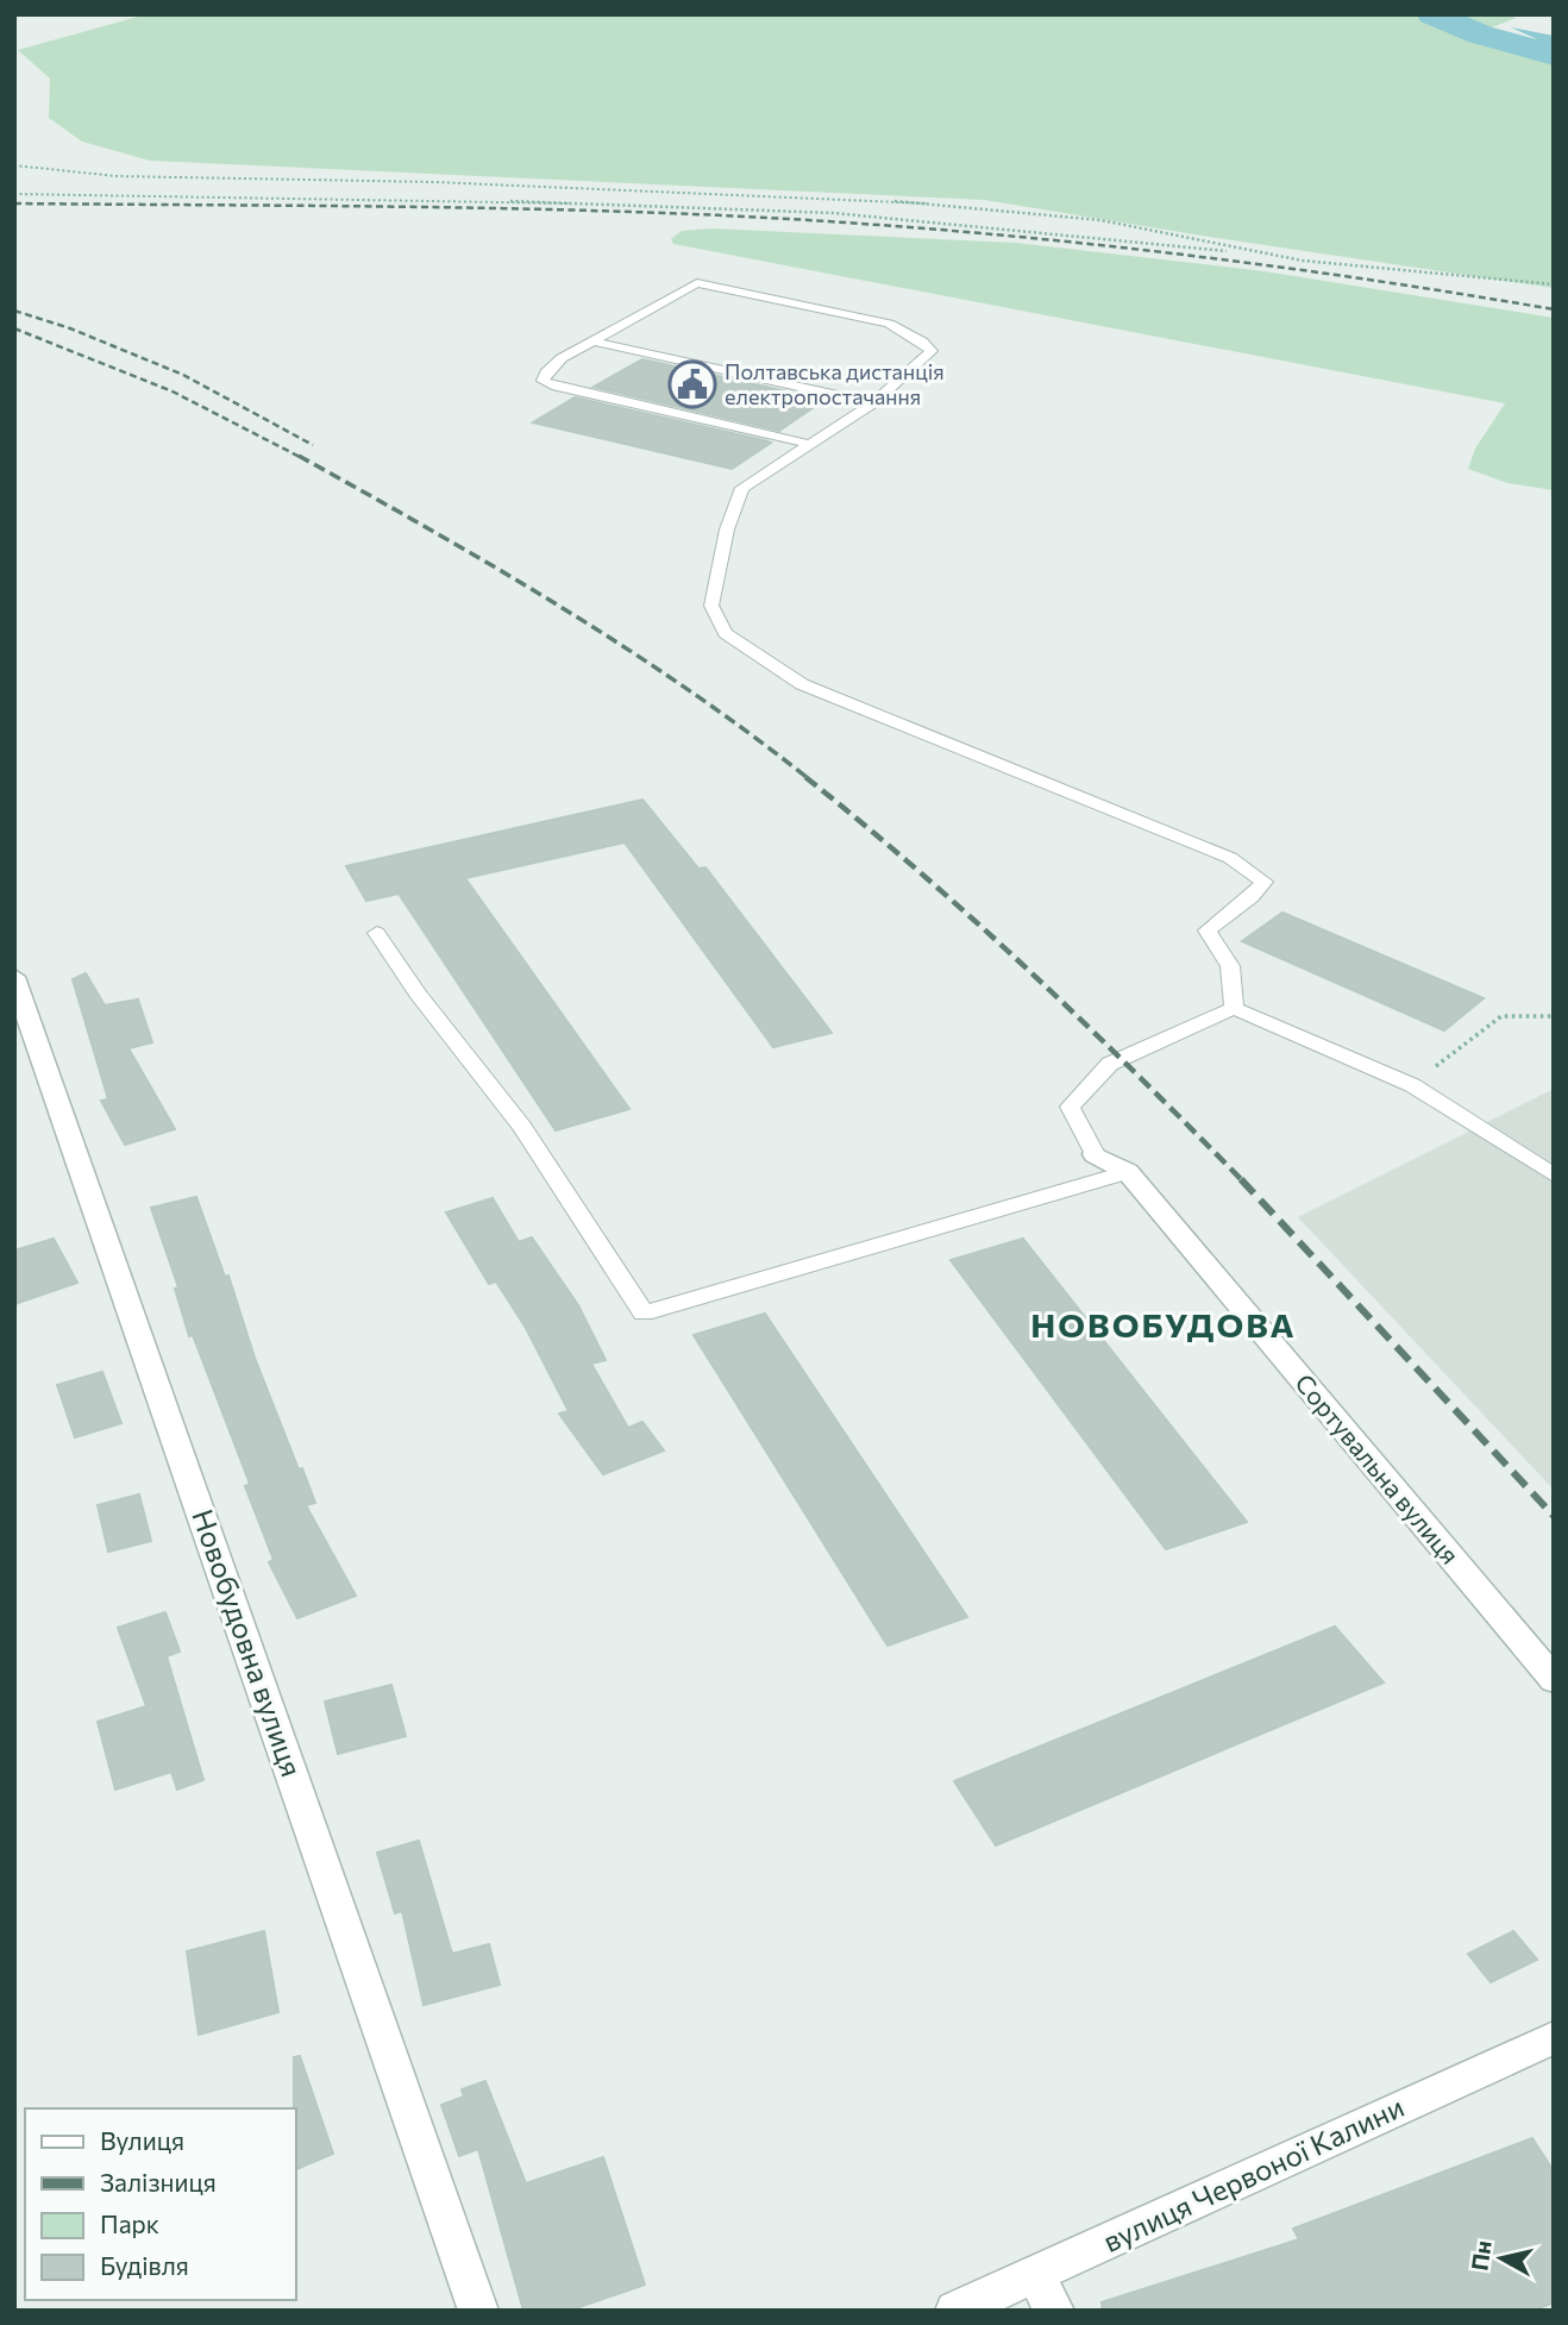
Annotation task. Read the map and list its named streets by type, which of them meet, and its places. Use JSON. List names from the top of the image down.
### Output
{
  "streets": {
    "street": ["Сортувальна вулиця", "Новобудовна вулиця", "вулиця Червоної Калини"]
  },
  "districts": ["НОВОБУДОВА"],
  "places": {
    "public building": ["Полтавська дистанція електропостачання"]
  },
  "legend": [
    "Вулиця",
    "Залізниця",
    "Парк",
    "Будівля"
  ],
  "north": "left"
}
